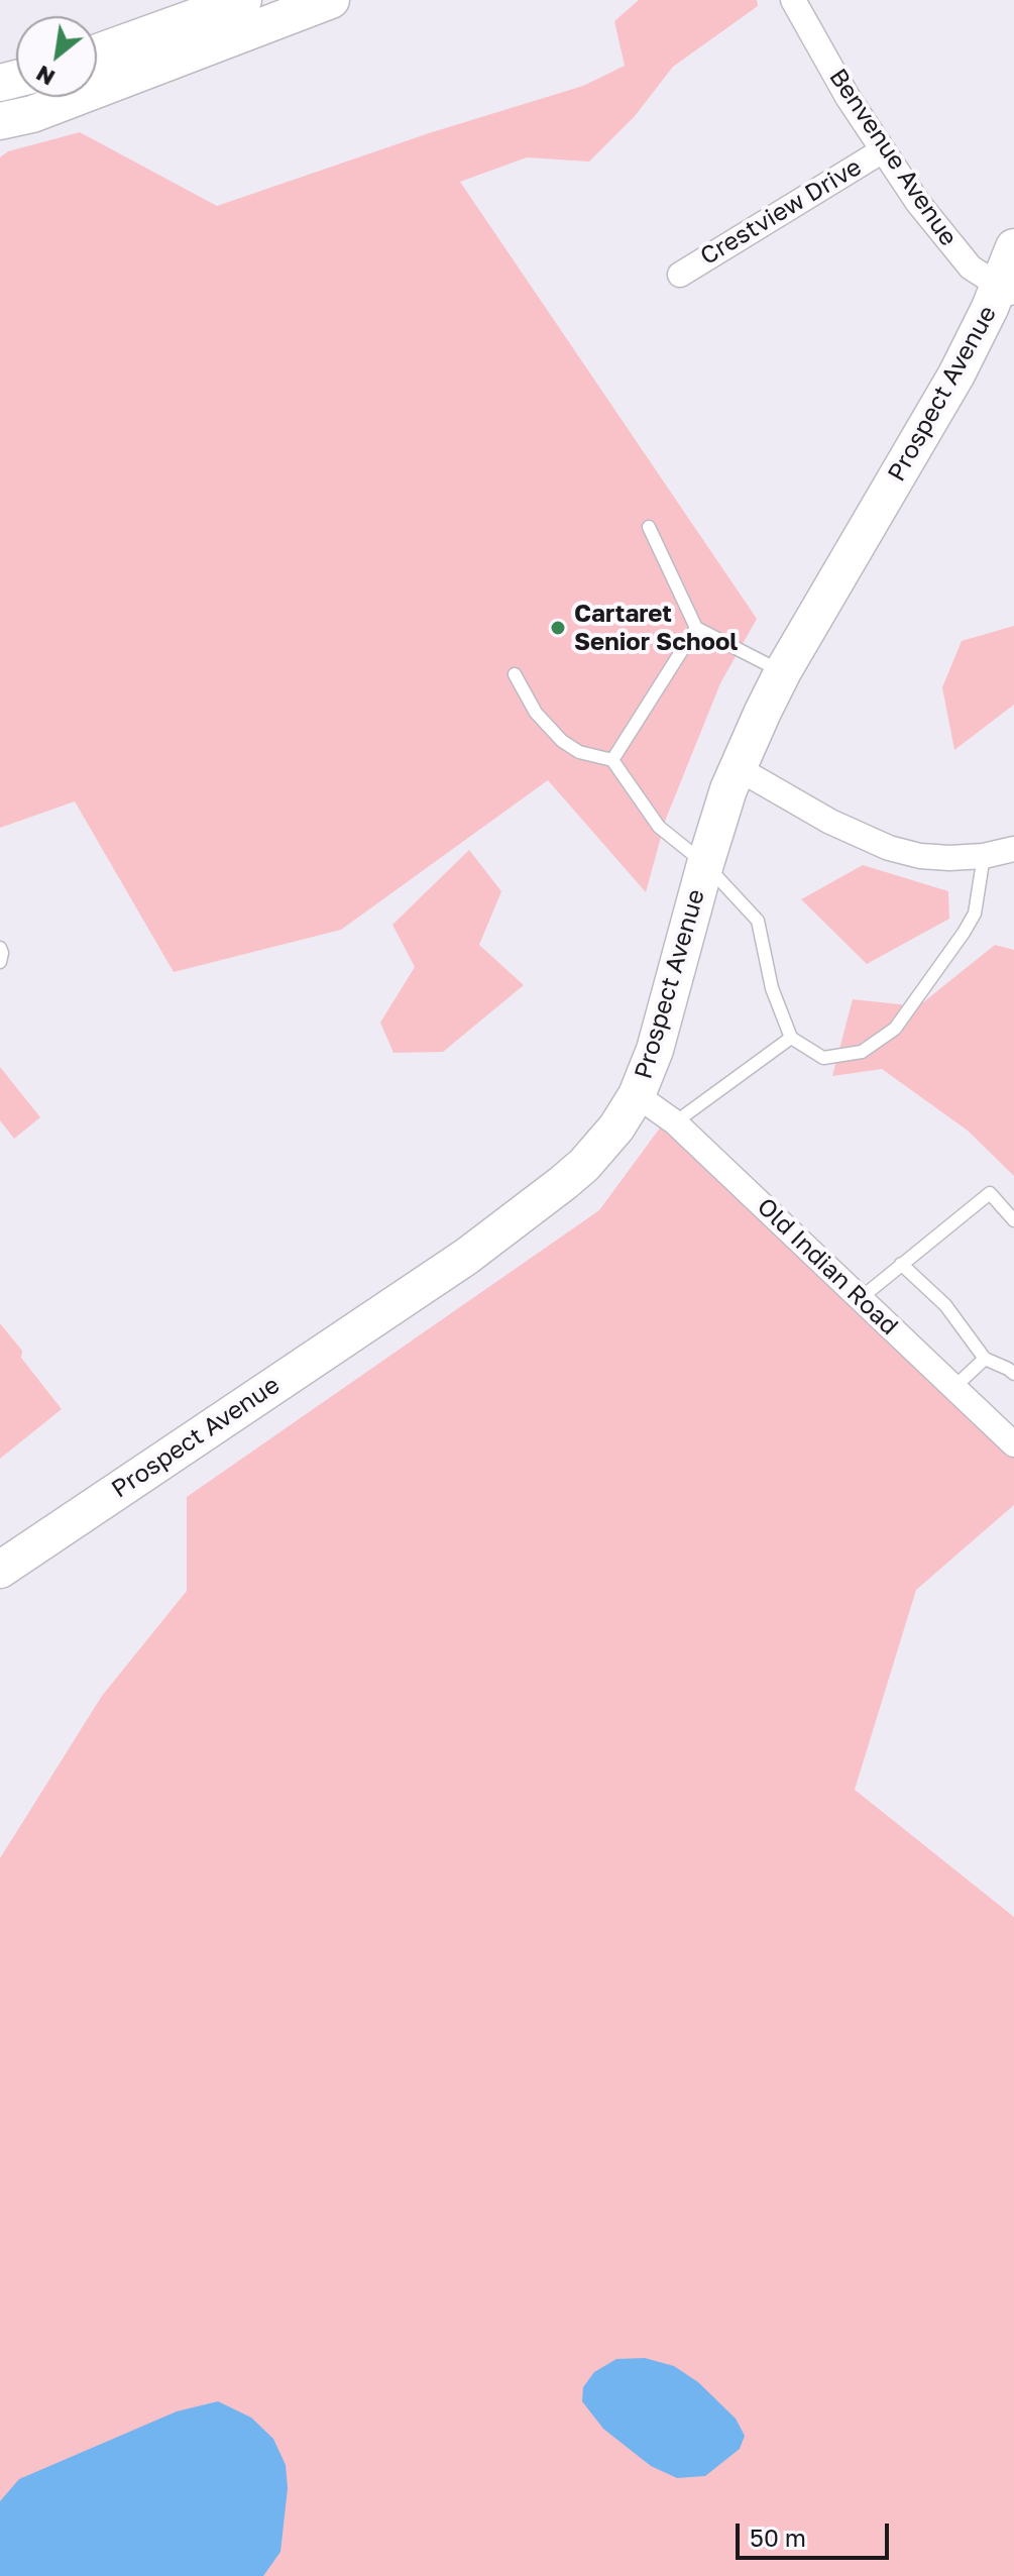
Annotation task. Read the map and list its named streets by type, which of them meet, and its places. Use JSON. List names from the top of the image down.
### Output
{
  "streets": {
    "main road": ["Prospect Avenue"],
    "street": ["Benvenue Avenue", "Crestview Drive", "Old Indian Road"]
  },
  "crossings": [
    ["Benvenue Avenue", "Crestview Drive"],
    ["Benvenue Avenue", "Prospect Avenue"],
    ["Prospect Avenue", "Old Indian Road"]
  ],
  "places": ["Cartaret Senior School"],
  "scale_bar": "50 m",
  "north": "bottom left"
}
